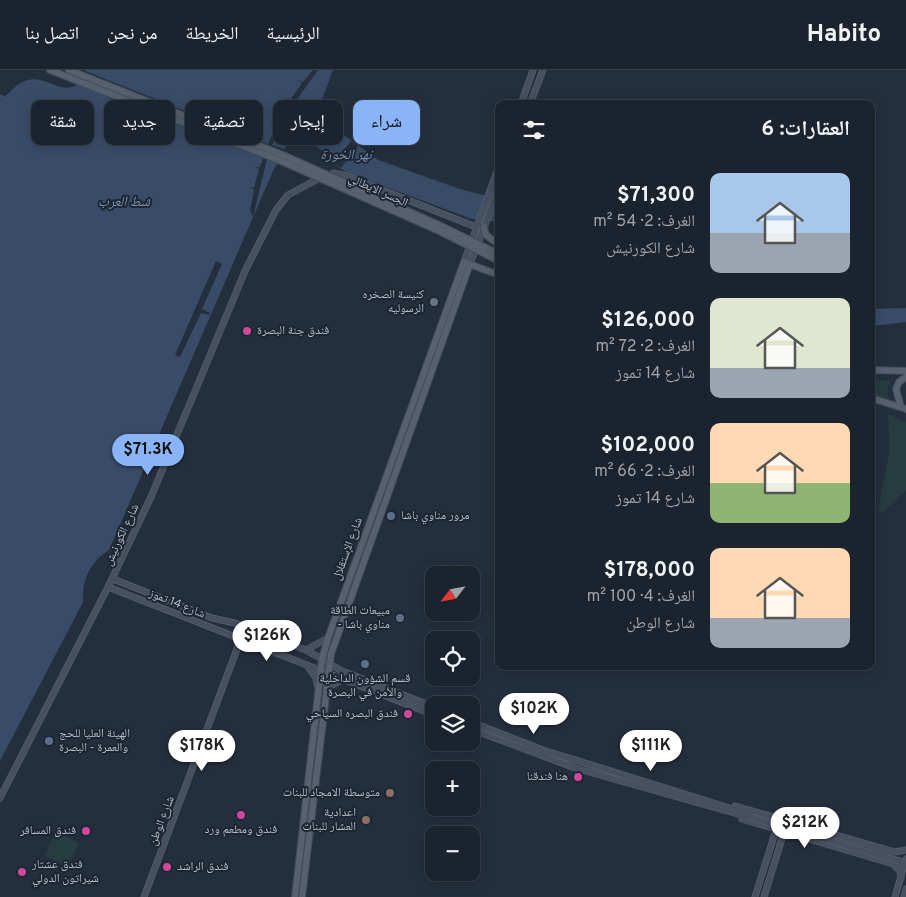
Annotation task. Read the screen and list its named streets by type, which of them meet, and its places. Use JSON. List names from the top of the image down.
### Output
{
  "streets": {
    "main road": [
      "الجسر الايطالي",
      "شارع الكورنيش",
      "شارع الإستقلال",
      "شارع 14 تموز",
      "شارع الوطن"
    ]
  },
  "crossings": [
    ["شارع الكورنيش", "شارع 14 تموز"],
    ["شارع الإستقلال", "شارع 14 تموز"],
    ["شارع 14 تموز", "شارع الوطن"]
  ],
  "water": ["نهر الخورة", "شط العرب"],
  "places": [
    "كنيسة الصخره الرسوليه",
    "فندق جنة البصرة",
    "مرور مناوي باشا",
    "مبيعات الطاقة - مناوي باشا",
    "قسم الشؤون الداخلية والأمن في البصرة",
    "فندق البصره السياحي",
    "الهيئة العليا للحج والعمرة - البصرة",
    "هنا فندقنا",
    "متوسطة الامجاد للبنات",
    "فندق ومطعم ورد",
    "اعدادية العشار للبنات",
    "فندق المسافر",
    "فندق الراشد",
    "فندق عشتار شيراتون الدولي"
  ],
  "north": "bottom left",
  "page": {
    "header": "Habito",
    "nav": [
      "الرئيسية",
      "الخريطة",
      "من نحن",
      "اتصل بنا"
    ],
    "chip": [
      "شراء",
      "إيجار",
      "تصفية",
      "جديد",
      "شقة"
    ],
    "heading": "العقارات: 6",
    "list": [
      {
        "name": "$71,300",
        "note": "الغرف: 2 · 54 m² · شارع الكورنيش"
      },
      {
        "name": "$126,000",
        "note": "الغرف: 2 · 72 m² · شارع 14 تموز"
      },
      {
        "name": "$102,000",
        "note": "الغرف: 2 · 66 m² · شارع 14 تموز"
      },
      {
        "name": "$178,000",
        "note": "الغرف: 4 · 100 m² · شارع الوطن"
      }
    ],
    "price": [
      "$71.3K",
      "$126K",
      "$102K",
      "$178K",
      "$111K",
      "$212K"
    ],
    "map_buttons": ["+", "−"]
  }
}
